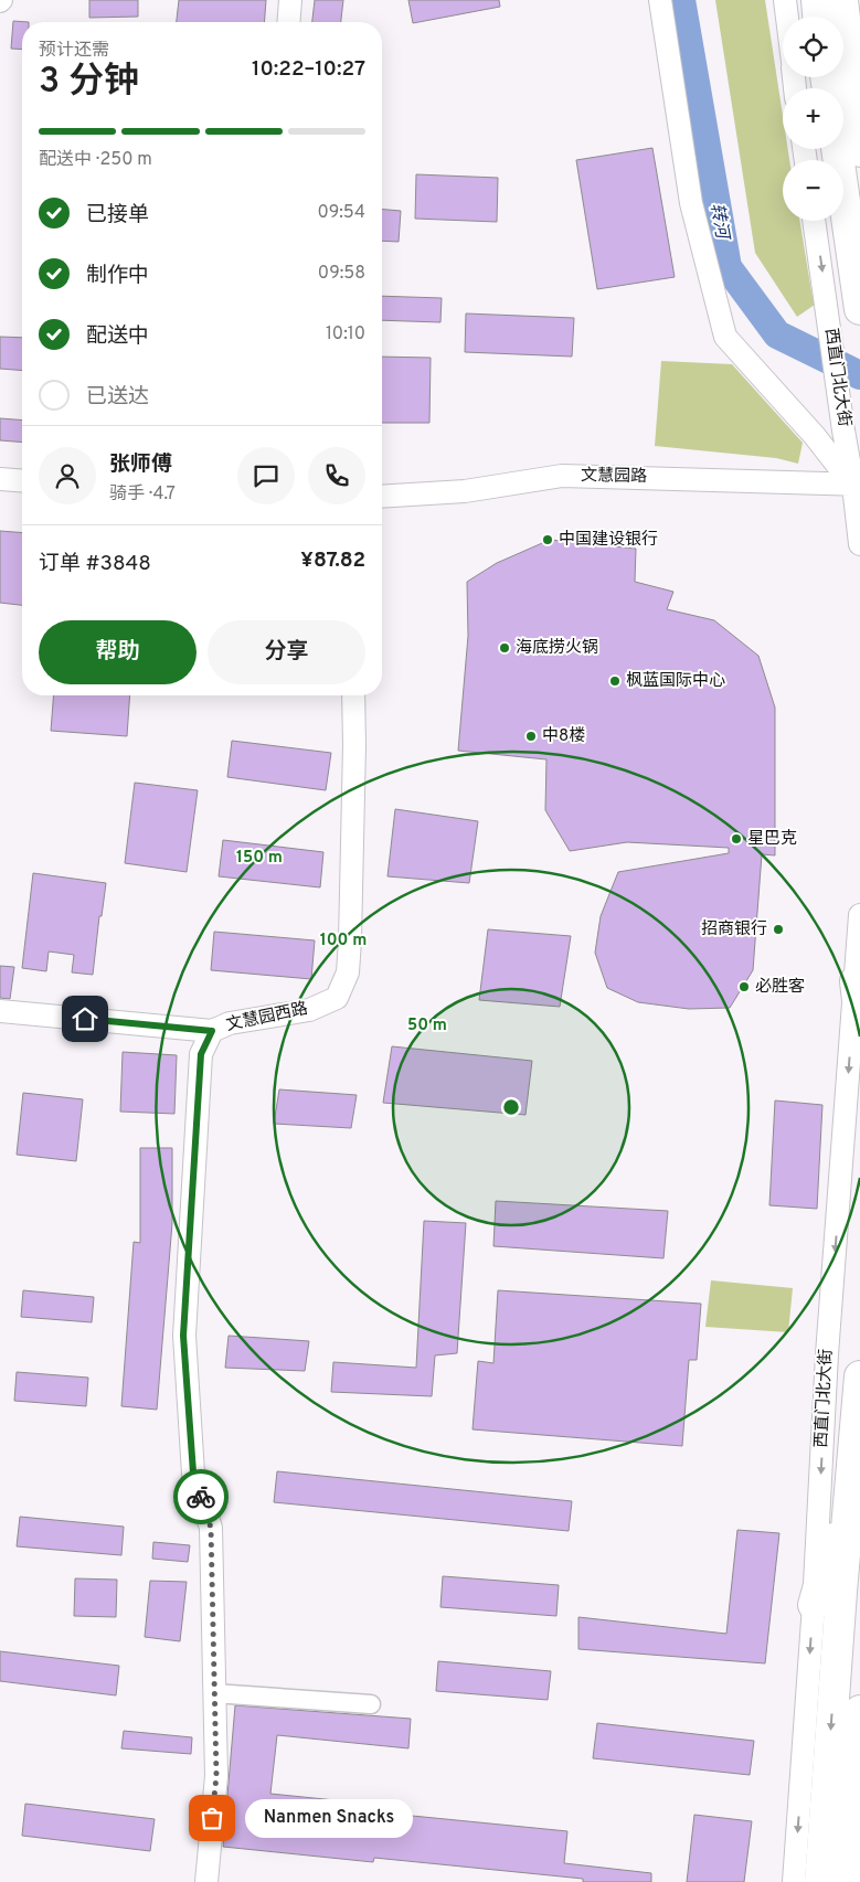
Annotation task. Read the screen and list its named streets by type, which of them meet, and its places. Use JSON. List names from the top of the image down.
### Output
{
  "streets": {
    "highway": ["西直门北大街"],
    "street": ["文慧园路", "文慧园西路"]
  },
  "crossings": [
    ["西直门北大街", "文慧园路"]
  ],
  "one_way": ["西直门北大街"],
  "water": ["转河"],
  "places": [
    "中国建设银行",
    "海底捞火锅",
    "枫蓝国际中心",
    "中8楼",
    "星巴克",
    "招商银行",
    "必胜客",
    "Nanmen Snacks"
  ],
  "page": {
    "map_buttons": ["+", "−"],
    "heading": ["3 分钟", "预计还需", "10:22–10:27"],
    "panel": [
      "张师傅",
      "骑手 · 4.7",
      "订单 #3848",
      "¥87.82"
    ],
    "bar": "配送中 · 250 m",
    "list": [
      ["已接单", "09:54"],
      ["制作中", "09:58"],
      ["配送中", "10:10"],
      "已送达"
    ],
    "buttons": ["帮助", "分享"],
    "bubble": "Nanmen Snacks"
  },
  "rings": ["150 m", "100 m", "50 m"]
}
